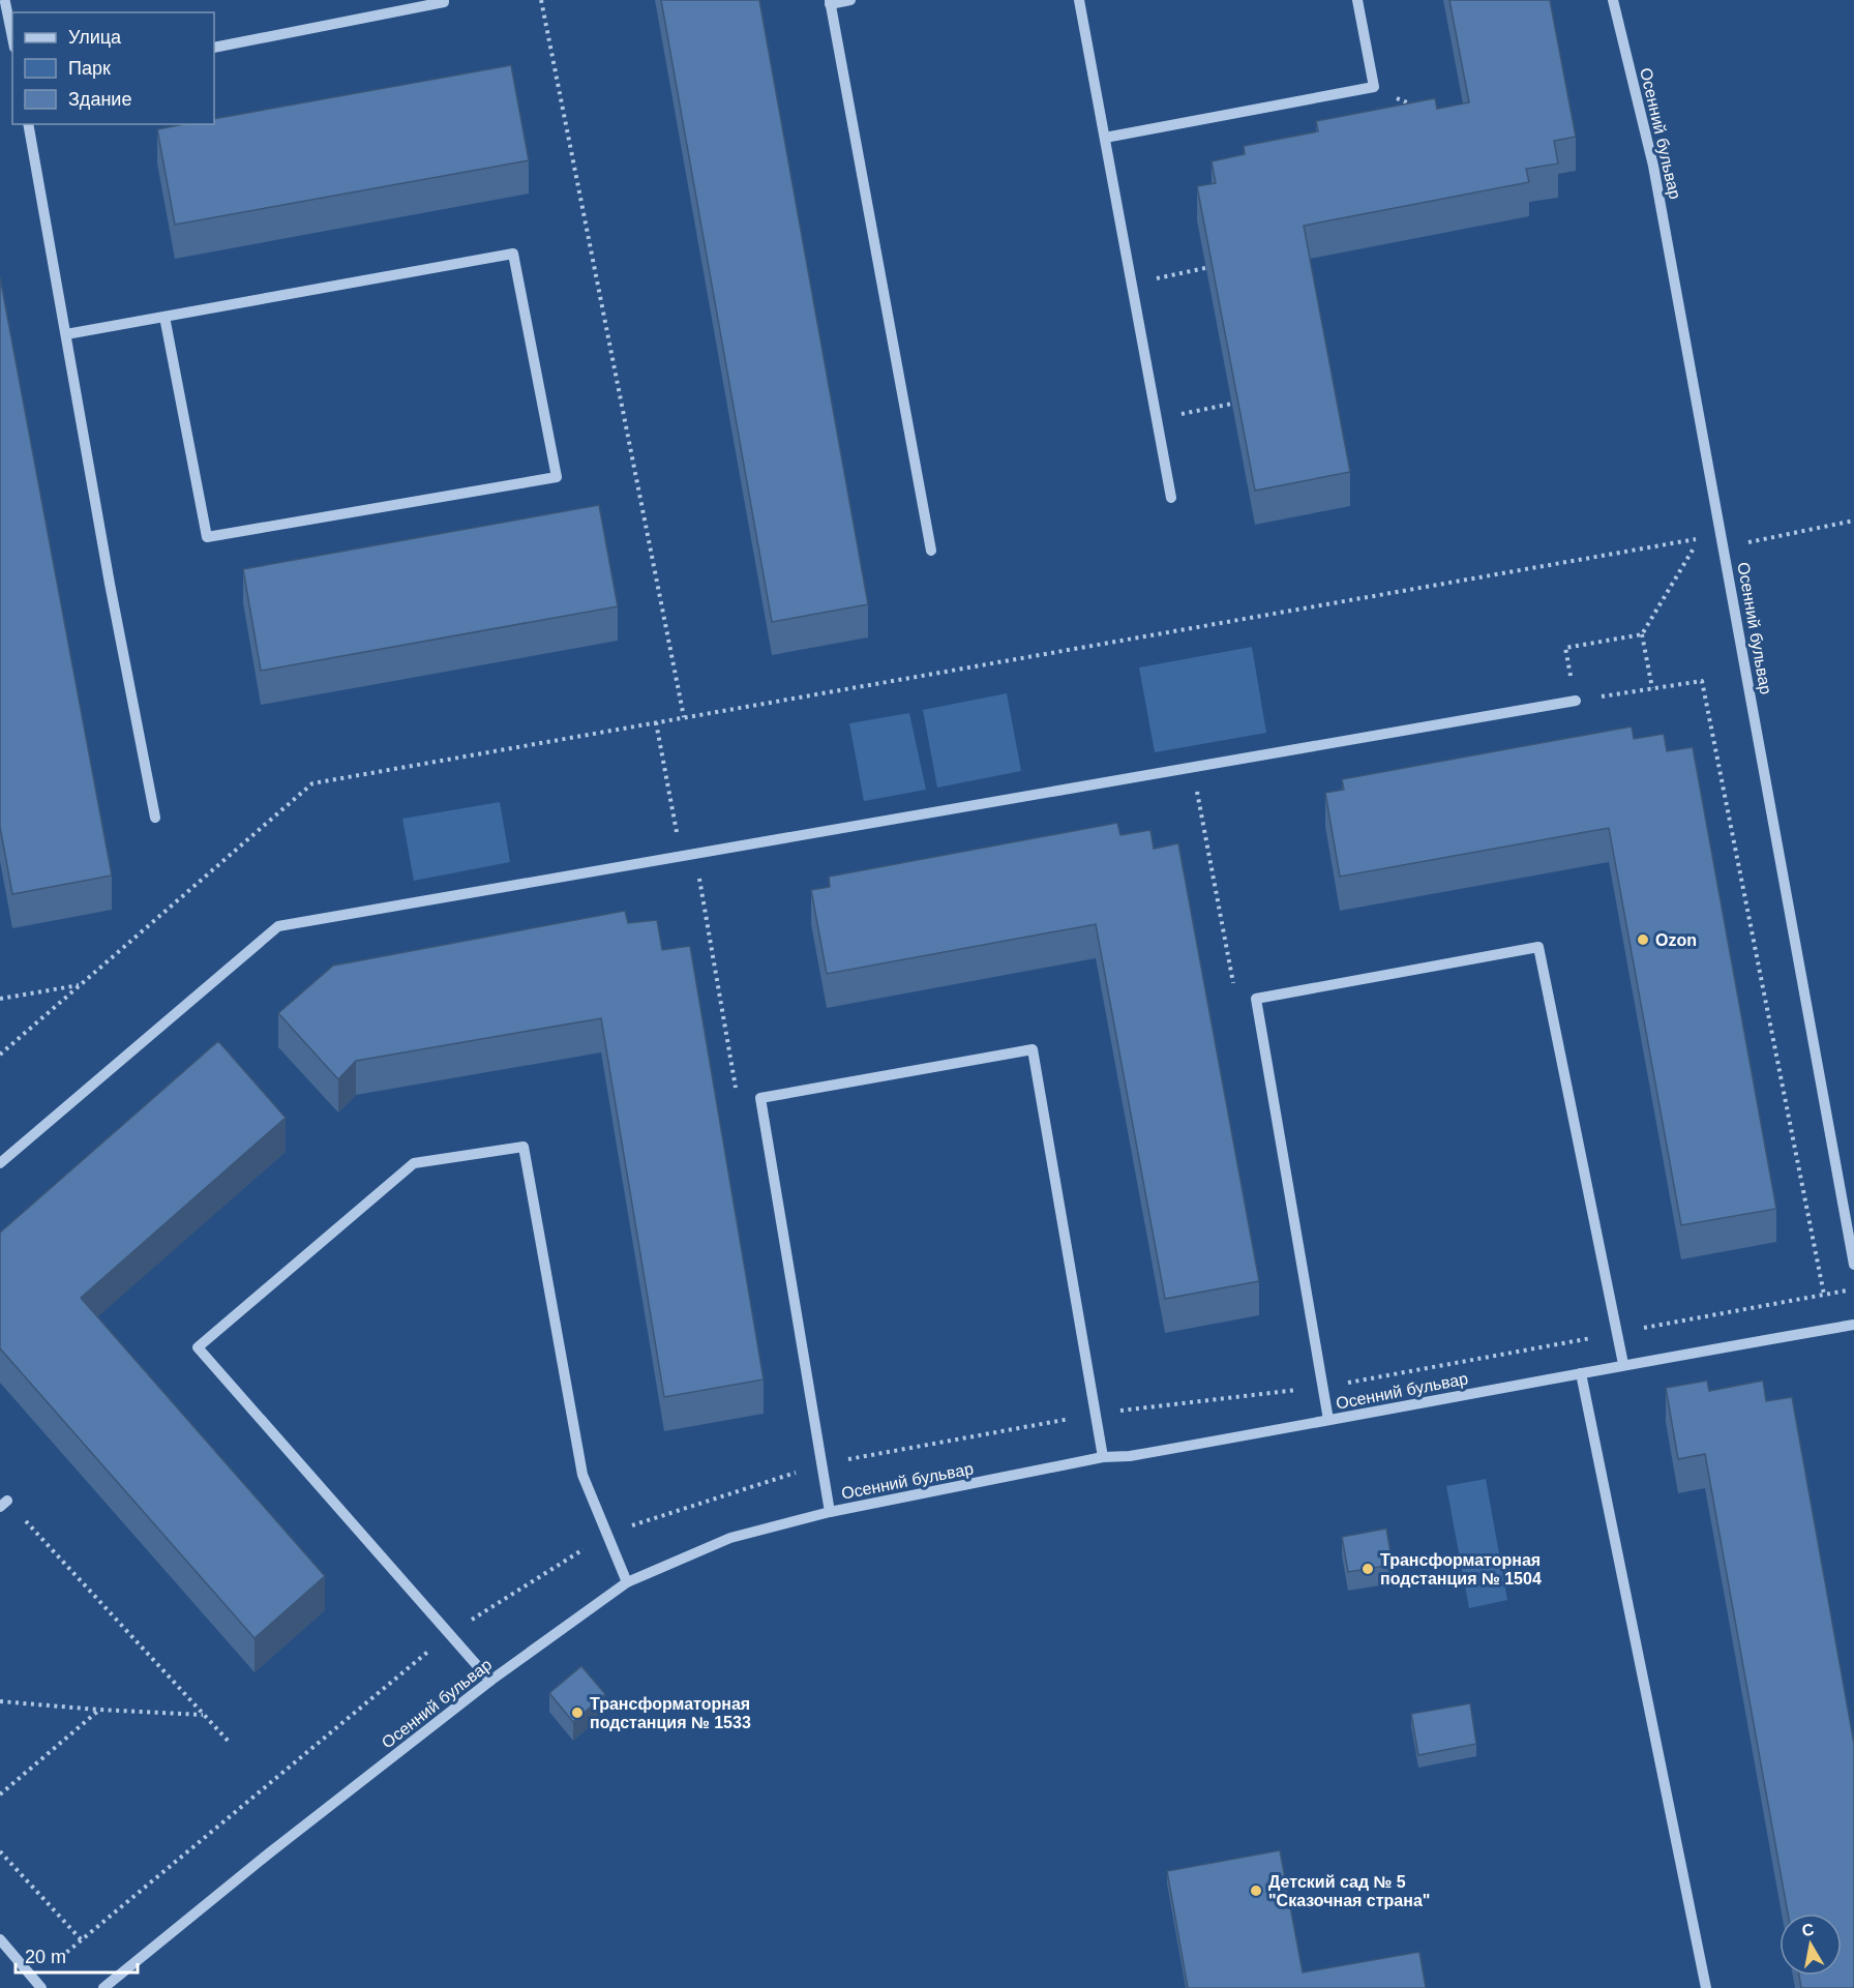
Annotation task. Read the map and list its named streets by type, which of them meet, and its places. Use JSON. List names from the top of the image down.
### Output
{
  "streets": {
    "street": ["Осенний бульвар"]
  },
  "places": [
    "Ozon",
    "Трансформаторная подстанция № 1504",
    "Трансформаторная подстанция № 1533",
    "Детский сад № 5 \"Сказочная страна\""
  ],
  "legend": ["Улица", "Парк", "Здание"],
  "scale_bar": "20 m",
  "north": "top"
}
